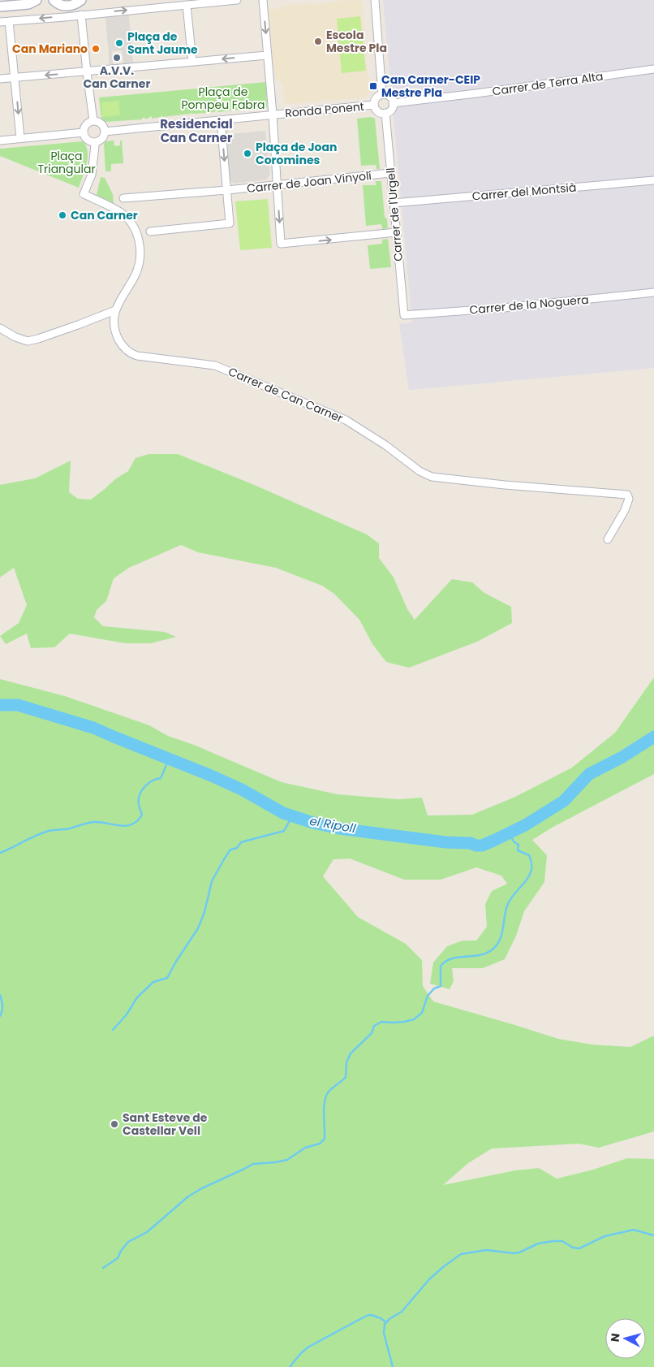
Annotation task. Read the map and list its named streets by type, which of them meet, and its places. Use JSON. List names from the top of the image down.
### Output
{
  "streets": {
    "street": [
      "Carrer de Terra Alta",
      "Ronda Ponent",
      "Carrer de Joan Vinyolí",
      "Carrer del Montsià",
      "Carrer de l'Urgell",
      "Carrer de la Noguera",
      "Carrer de Can Carner"
    ]
  },
  "crossings": [
    ["Carrer de Terra Alta", "Ronda Ponent"],
    ["Carrer de Terra Alta", "Carrer de l'Urgell"],
    ["Ronda Ponent", "Carrer de l'Urgell"],
    ["Ronda Ponent", "Carrer de Can Carner"],
    ["Carrer de Joan Vinyolí", "Carrer de l'Urgell"],
    ["Carrer del Montsià", "Carrer de l'Urgell"],
    ["Carrer de l'Urgell", "Carrer de la Noguera"]
  ],
  "districts": ["Residencial Can Carner"],
  "water": ["el Ripoll"],
  "parks": ["Plaça de Pompeu Fabra", "Plaça Triangular"],
  "places": {
    "other": [
      "Escola Mestre Pla",
      "Plaça de Sant Jaume",
      "Can Mariano",
      "A.V.V. Can Carner",
      "Plaça de Joan Coromines",
      "Can Carner",
      "Sant Esteve de Castellar Vell"
    ],
    "transit": ["Can Carner-CEIP Mestre Pla"]
  },
  "north": "left"
}
